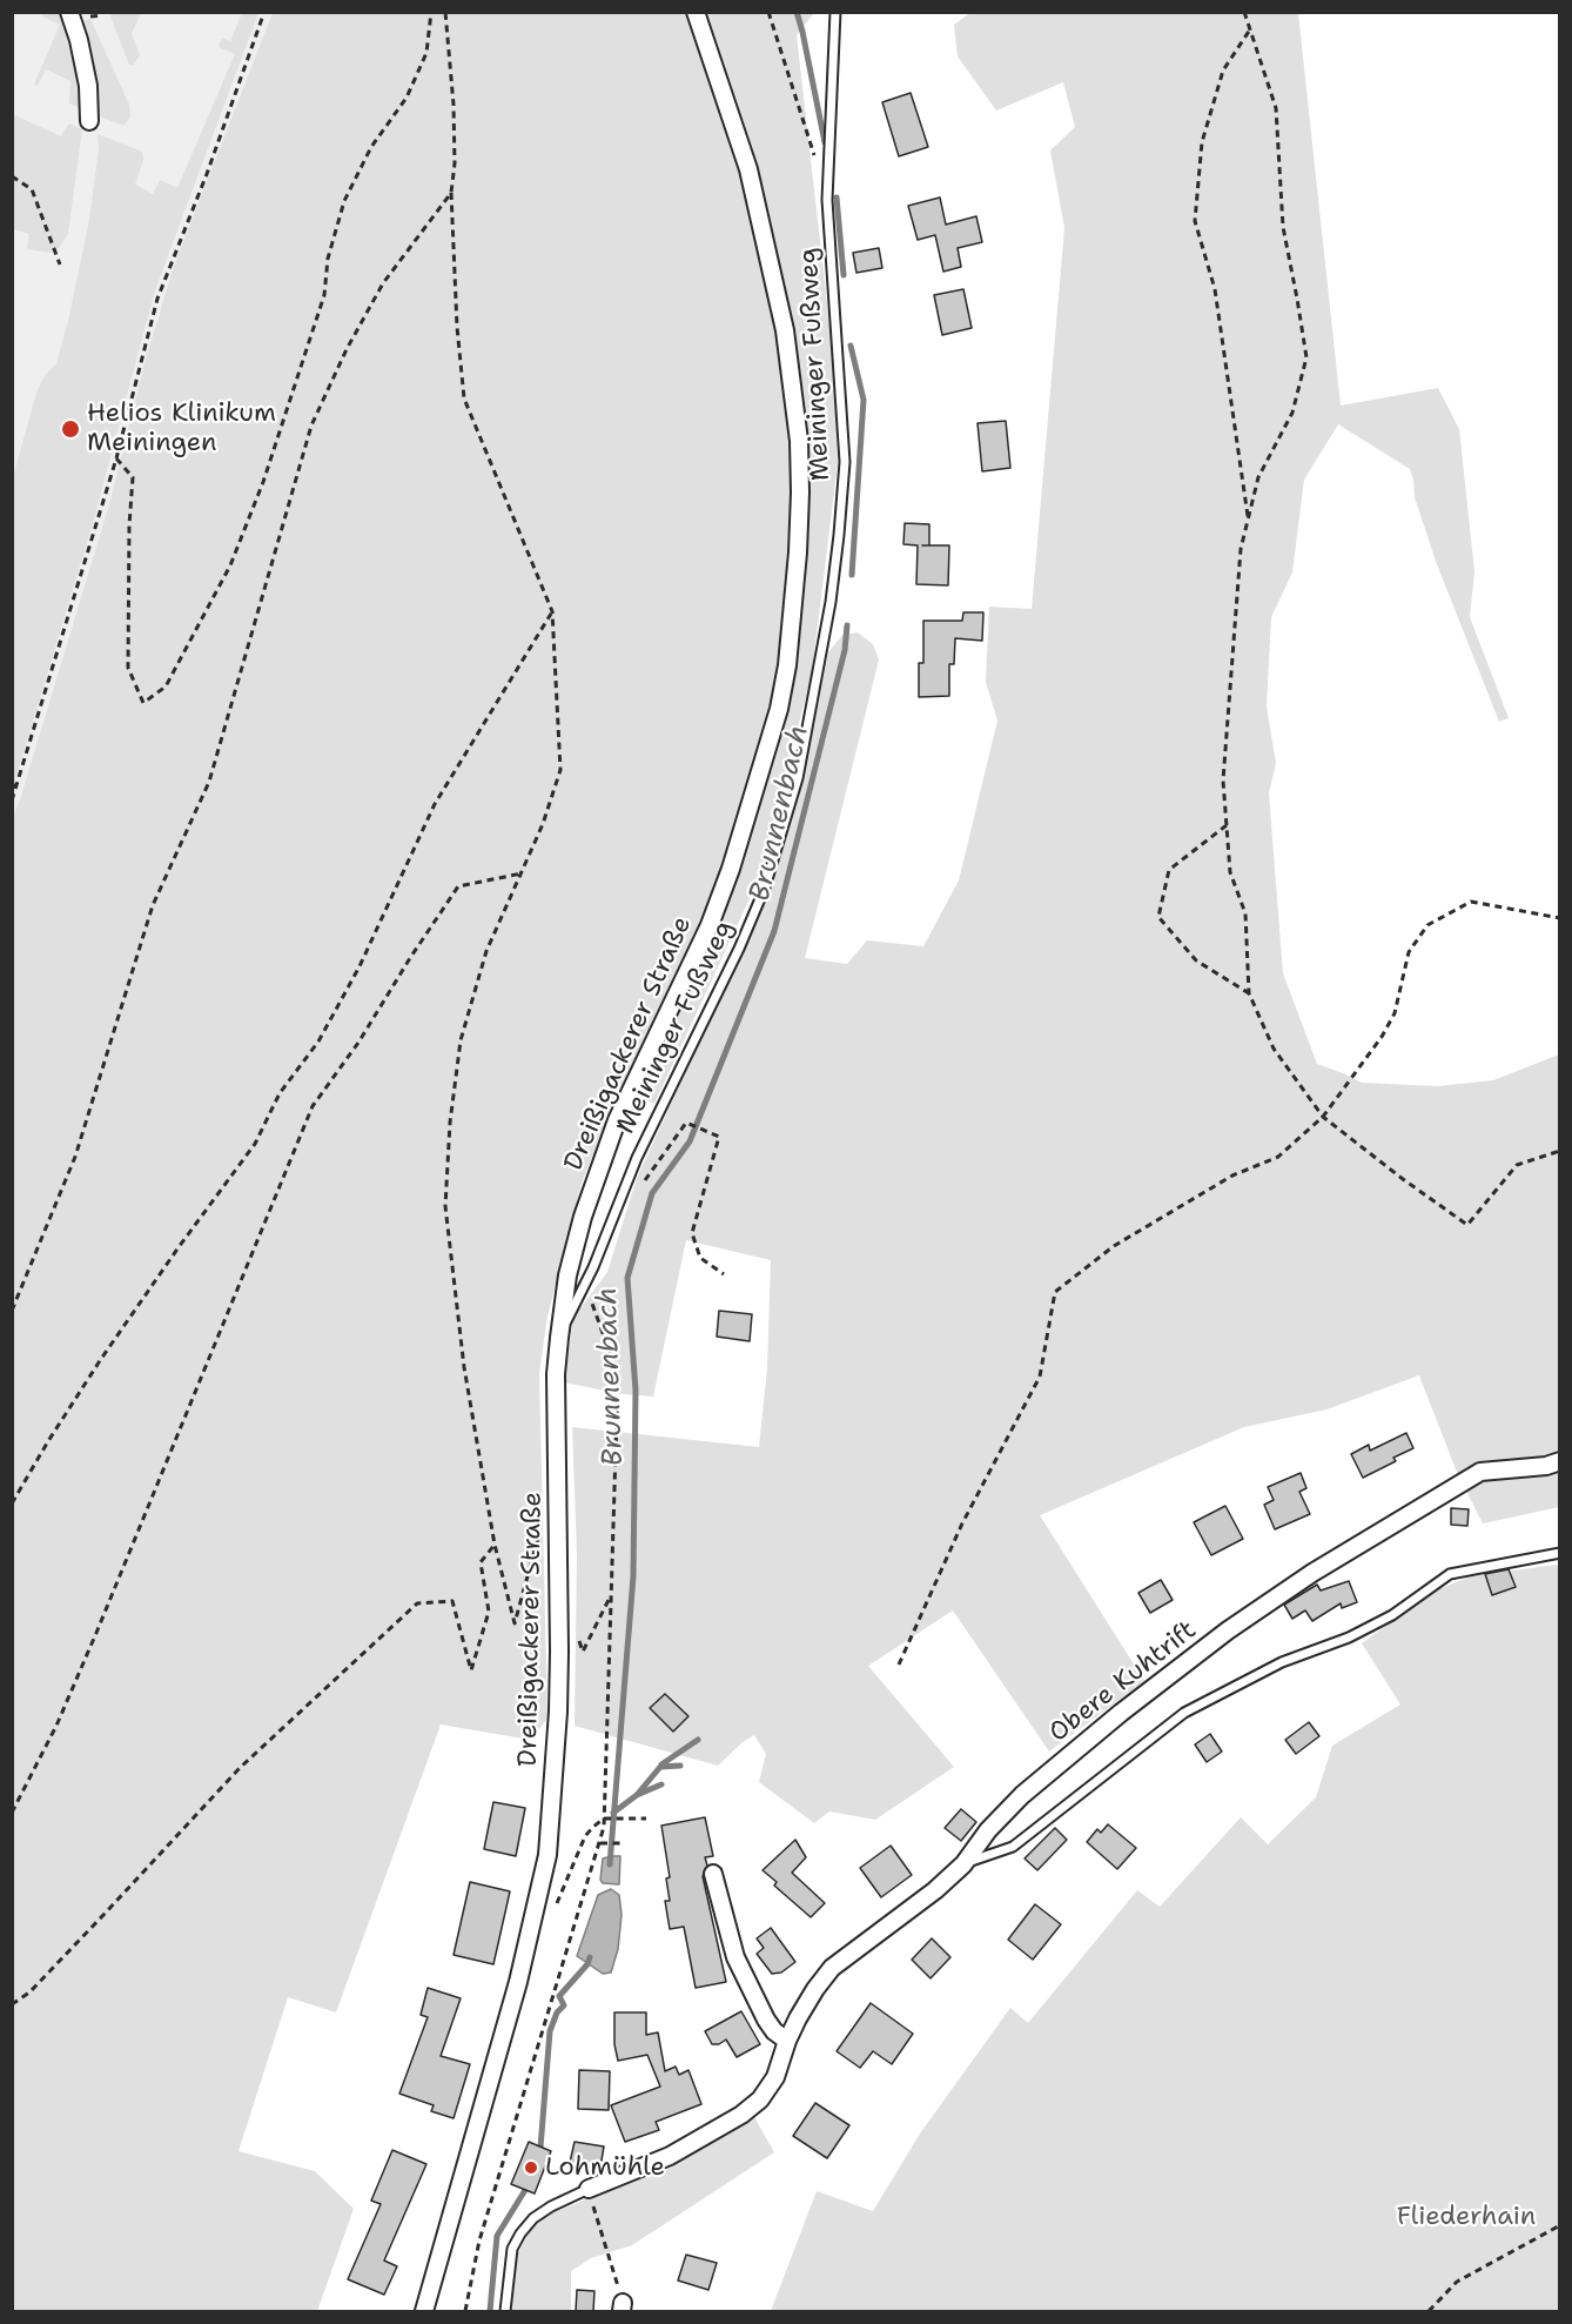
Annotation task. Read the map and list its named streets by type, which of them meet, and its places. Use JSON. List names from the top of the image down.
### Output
{
  "streets": {
    "street": ["Dreißigackerer Straße", "Obere Kuhtrift"],
    "lane": ["Meininger Fußweg"]
  },
  "crossings": [
    ["Meininger Fußweg", "Dreißigackerer Straße"]
  ],
  "water": ["Brunnenbach"],
  "parks": ["Fliederhain"],
  "places": ["Helios Klinikum Meiningen", "Lohmühle"]
}
